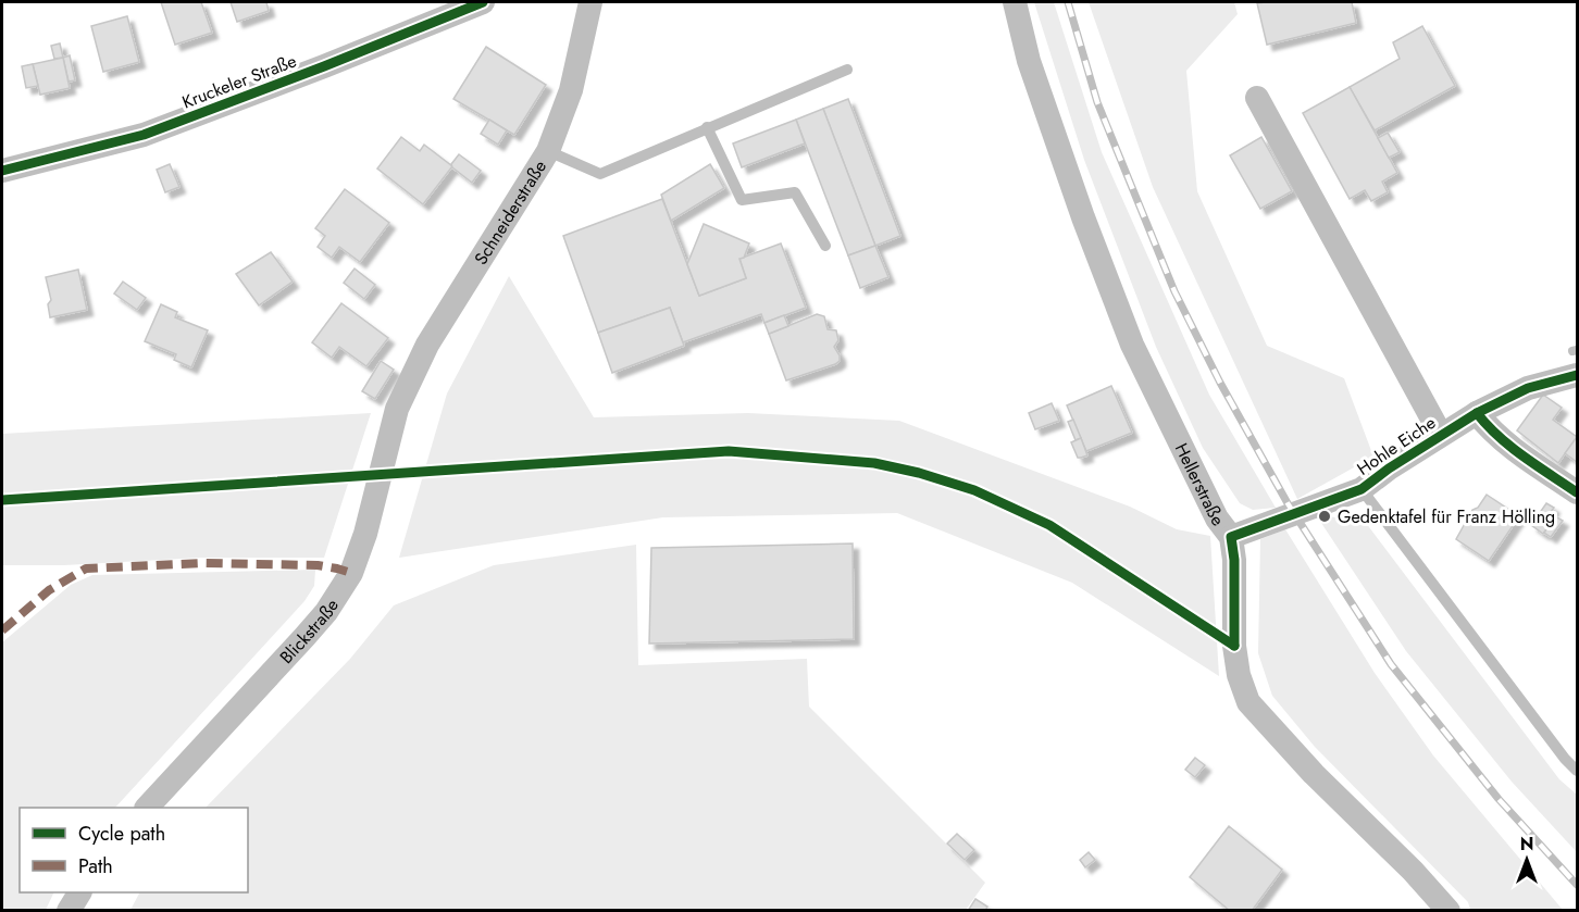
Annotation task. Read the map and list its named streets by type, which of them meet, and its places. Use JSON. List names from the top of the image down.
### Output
{
  "streets": {
    "street": [
      "Kruckeler Straße",
      "Schneiderstraße",
      "Hohle Eiche",
      "Hellerstraße",
      "Blickstraße"
    ]
  },
  "crossings": [
    ["Schneiderstraße", "Blickstraße"],
    ["Hohle Eiche", "Hellerstraße"]
  ],
  "places": ["Gedenktafel für Franz Hölling"],
  "legend": ["Cycle path", "Path"],
  "north": "top"
}
